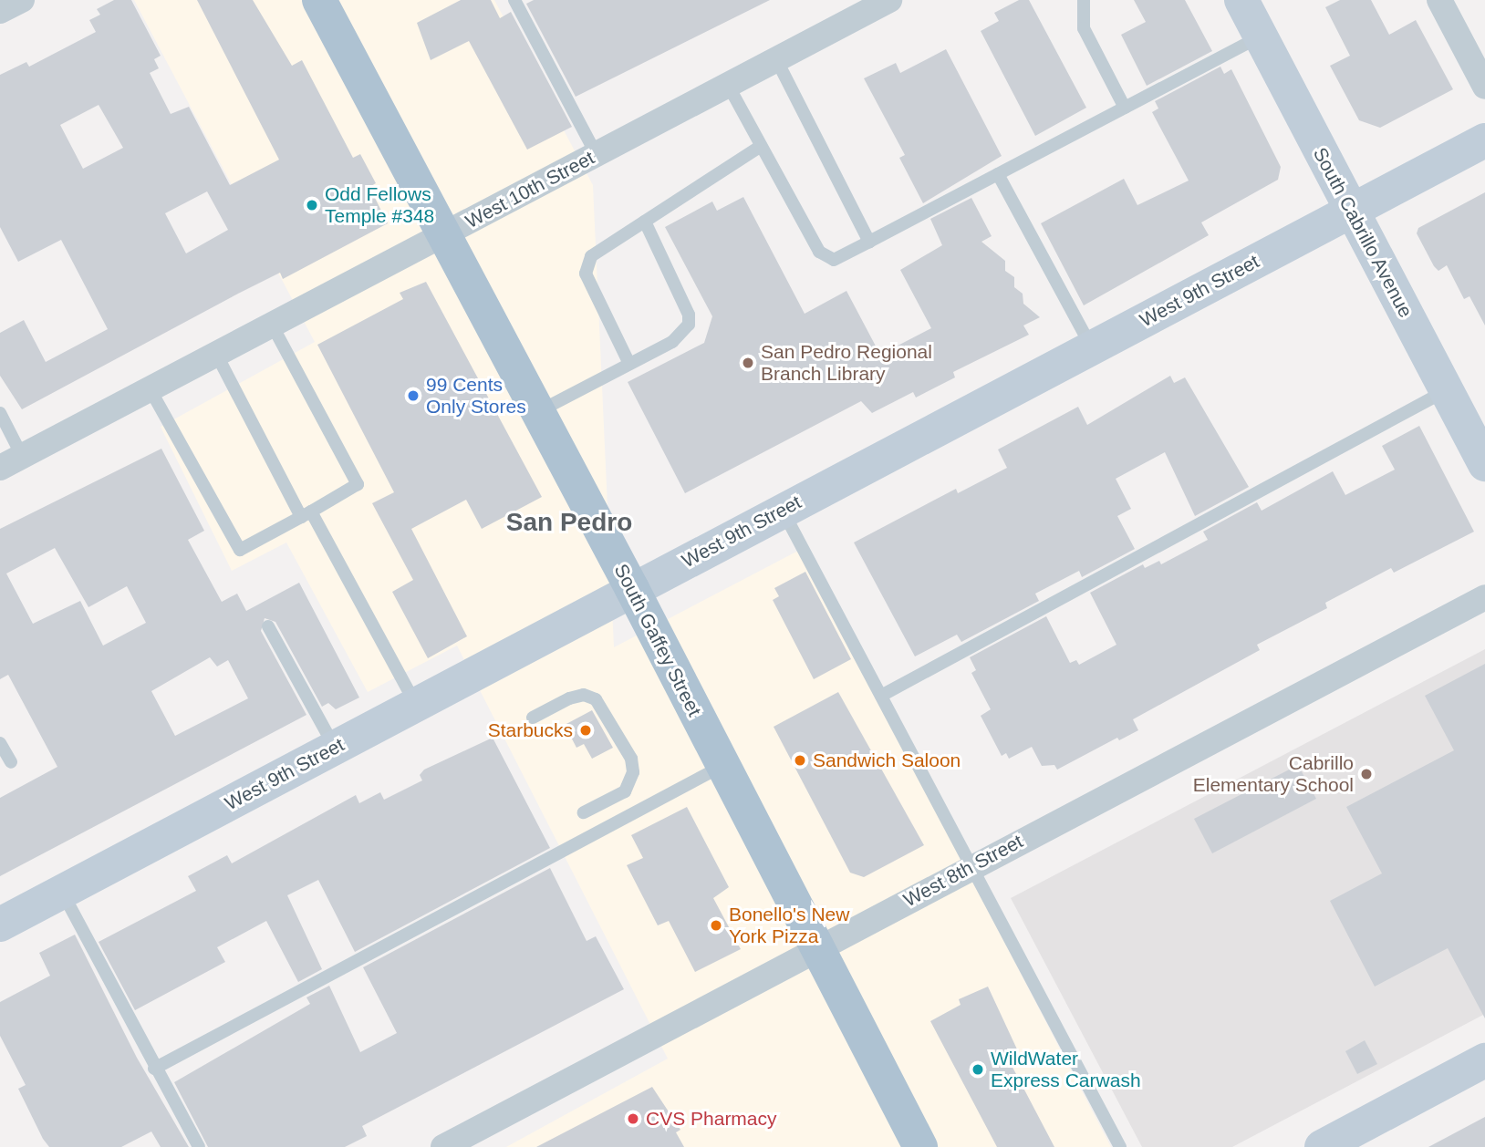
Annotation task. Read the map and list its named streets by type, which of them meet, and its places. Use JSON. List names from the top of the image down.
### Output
{
  "streets": {
    "main road": ["South Cabrillo Avenue", "West 9th Street", "South Gaffey Street"],
    "street": ["West 10th Street", "West 8th Street"]
  },
  "crossings": [
    ["West 10th Street", "South Gaffey Street"],
    ["South Cabrillo Avenue", "West 9th Street"],
    ["West 9th Street", "South Gaffey Street"],
    ["South Gaffey Street", "West 8th Street"]
  ],
  "districts": ["San Pedro"],
  "places": [
    "Odd Fellows Temple #348",
    "San Pedro Regional Branch Library",
    "99 Cents Only Stores",
    "Starbucks",
    "Sandwich Saloon",
    "Cabrillo Elementary School",
    "Bonello's New York Pizza",
    "WildWater Express Carwash",
    "CVS Pharmacy"
  ]
}
